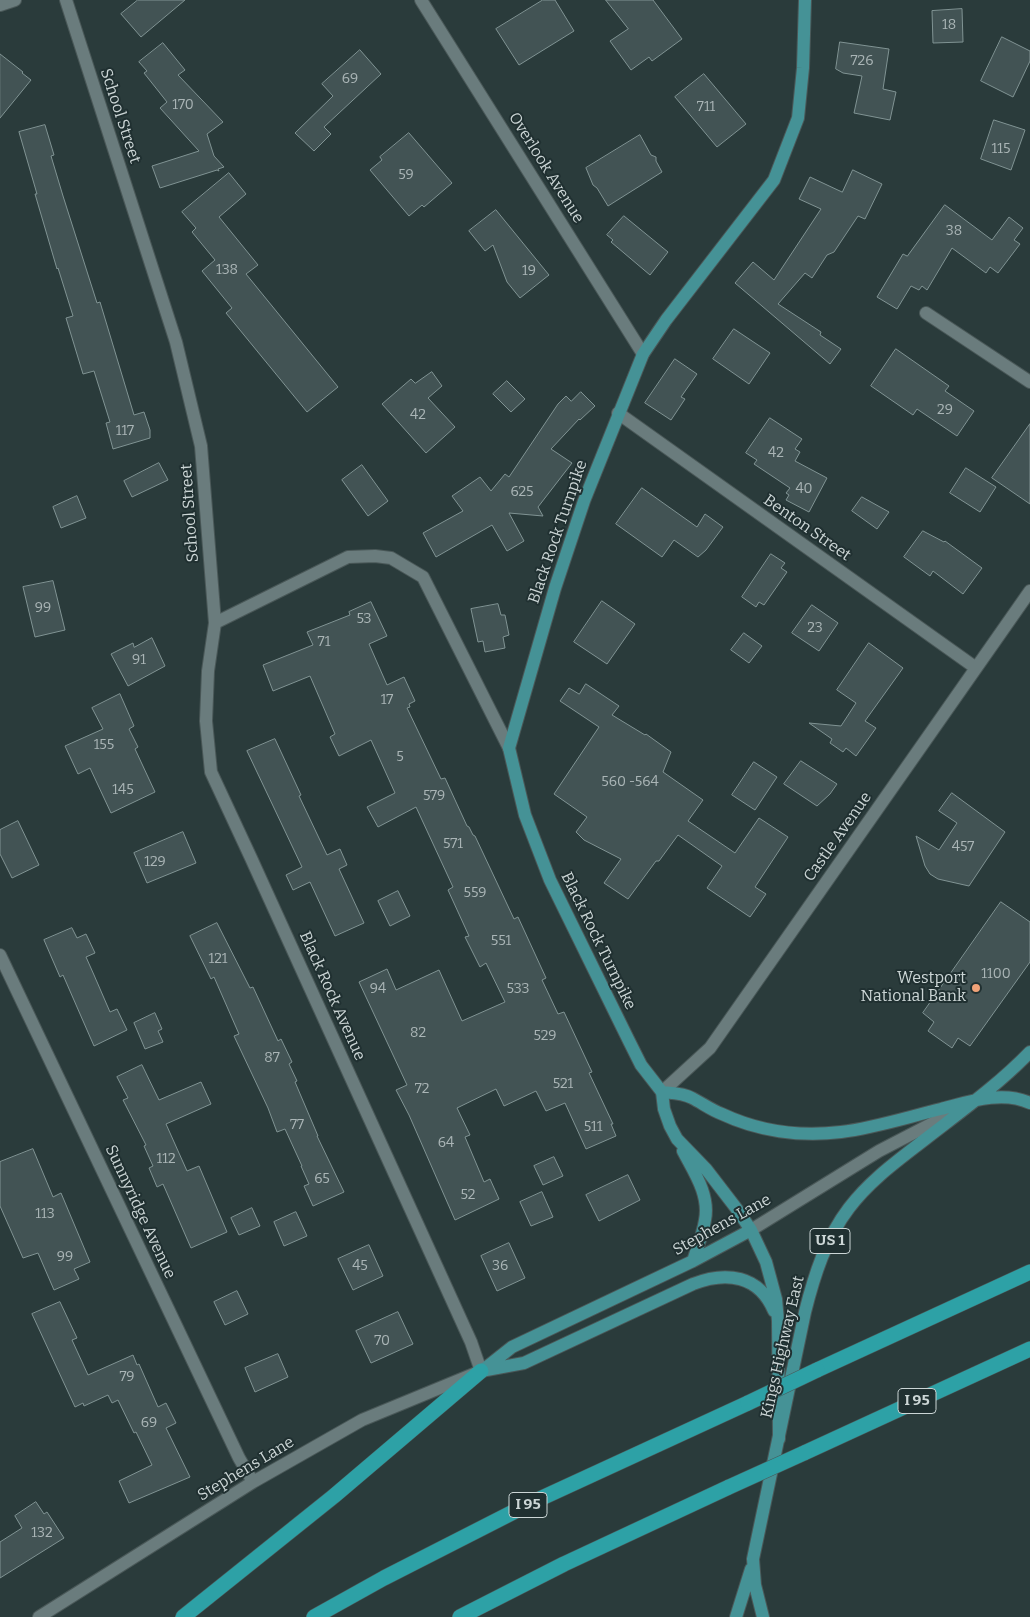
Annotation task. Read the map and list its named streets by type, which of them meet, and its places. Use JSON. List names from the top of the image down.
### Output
{
  "streets": {
    "highway": ["I 95"],
    "main road": [
      "Black Rock Turnpike",
      "Stephens Lane",
      "US 1",
      "Kings Highway East"
    ],
    "street": [
      "School Street",
      "Overlook Avenue",
      "Benton Street",
      "Castle Avenue",
      "Black Rock Avenue",
      "Sunnyridge Avenue"
    ]
  },
  "crossings": [
    ["School Street", "Black Rock Avenue"],
    ["Overlook Avenue", "Black Rock Turnpike"],
    ["Benton Street", "Black Rock Turnpike"],
    ["Benton Street", "Castle Avenue"],
    ["Black Rock Turnpike", "Castle Avenue"],
    ["Black Rock Turnpike", "Stephens Lane"],
    ["Black Rock Turnpike", "Kings Highway East"],
    ["Black Rock Avenue", "Stephens Lane"],
    ["Sunnyridge Avenue", "Stephens Lane"],
    ["Stephens Lane", "Kings Highway East"],
    ["US 1", "Kings Highway East"]
  ],
  "places": ["Westport National Bank"],
  "house_numbers": [
    "18",
    "726",
    "69",
    "170",
    "711",
    "115",
    "59",
    "38",
    "138",
    "19",
    "29",
    "42",
    "117",
    "42",
    "40",
    "625",
    "99",
    "53",
    "23",
    "71",
    "91",
    "17",
    "155",
    "5",
    "560 -564",
    "145",
    "579",
    "571",
    "457",
    "129",
    "559",
    "551",
    "121",
    "1100",
    "94",
    "533",
    "82",
    "529",
    "87",
    "521",
    "72",
    "77",
    "511",
    "64",
    "112",
    "65",
    "52",
    "113",
    "99",
    "45",
    "36",
    "70",
    "79",
    "69",
    "132"
  ]
}
